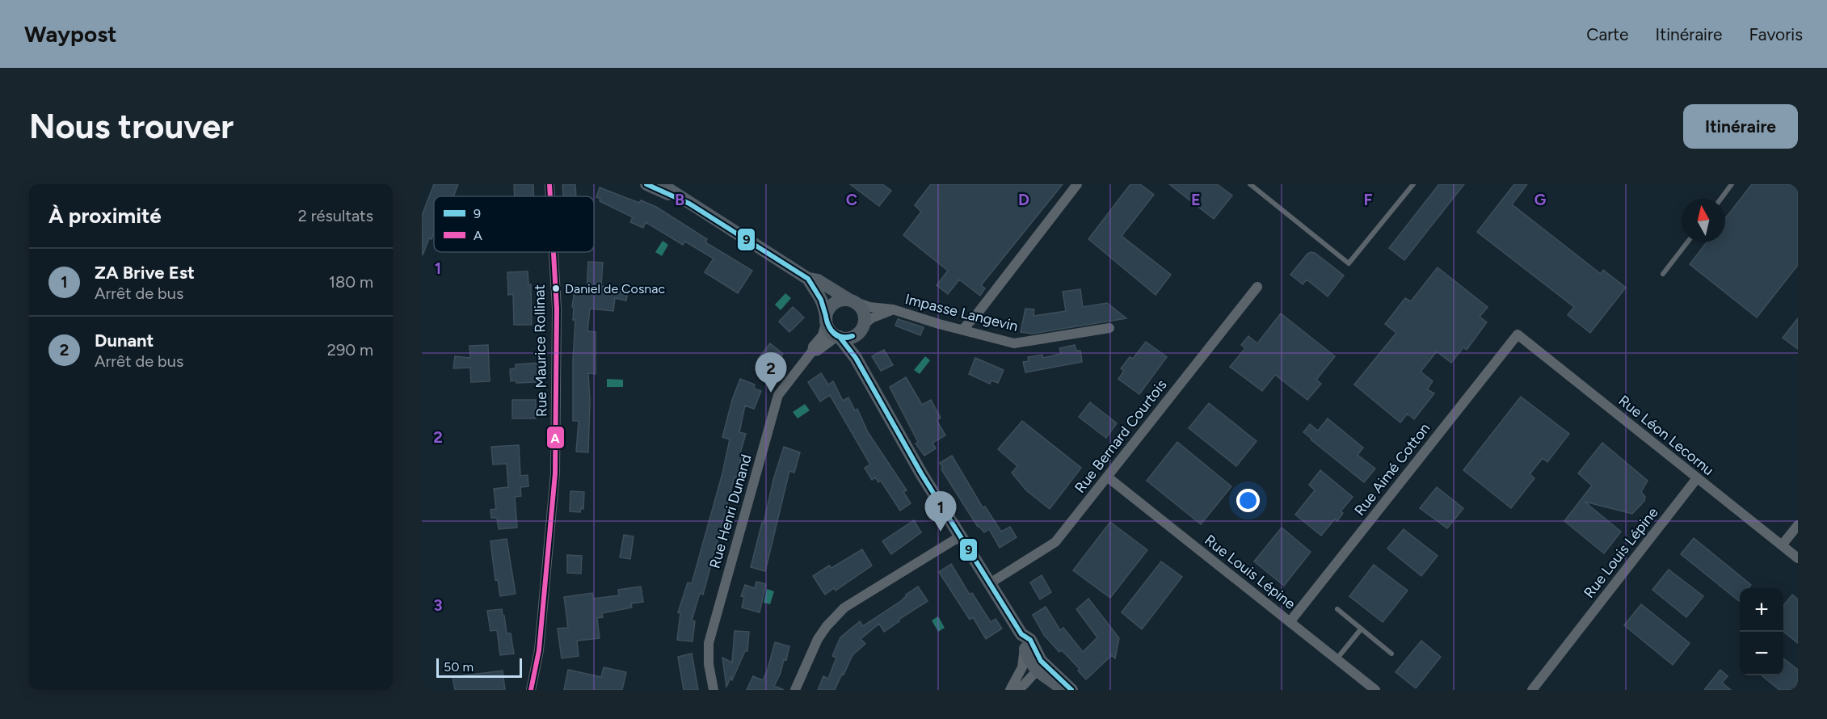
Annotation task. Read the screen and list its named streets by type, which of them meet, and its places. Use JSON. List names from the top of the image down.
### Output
{
  "streets": {
    "street": [
      "Impasse Langevin",
      "Rue Maurice Rollinat",
      "Rue Léon Lecornu",
      "Rue Bernard Courtois",
      "Rue Aimé Cotton",
      "Rue Henri Dunand",
      "Rue Louis Lépine"
    ]
  },
  "crossings": [
    ["Impasse Langevin", "Rue Henri Dunand"],
    ["Rue Léon Lecornu", "Rue Aimé Cotton"],
    ["Rue Léon Lecornu", "Rue Louis Lépine"],
    ["Rue Bernard Courtois", "Rue Louis Lépine"],
    ["Rue Aimé Cotton", "Rue Louis Lépine"]
  ],
  "places": ["Daniel de Cosnac"],
  "lines": ["transit line 9", "transit line A"],
  "legend": ["9", "A"],
  "scale_bar": "50 m",
  "north": "top",
  "page": {
    "header": "Waypost",
    "nav": ["Carte", "Itinéraire", "Favoris"],
    "buttons": "Itinéraire",
    "title": "Nous trouver",
    "heading": ["À proximité", "2 résultats"],
    "list": [
      {
        "mark": "1",
        "name": "ZA Brive Est",
        "note": "Arrêt de bus",
        "value": "180 m"
      },
      {
        "mark": "2",
        "name": "Dunant",
        "note": "Arrêt de bus",
        "value": "290 m"
      }
    ],
    "pins": ["2", "1"],
    "map_buttons": ["+", "−"],
    "scale": "50 m"
  },
  "grid": {
    "columns": [
      "B",
      "C",
      "D",
      "E",
      "F",
      "G"
    ],
    "rows": ["1", "2", "3"]
  }
}
